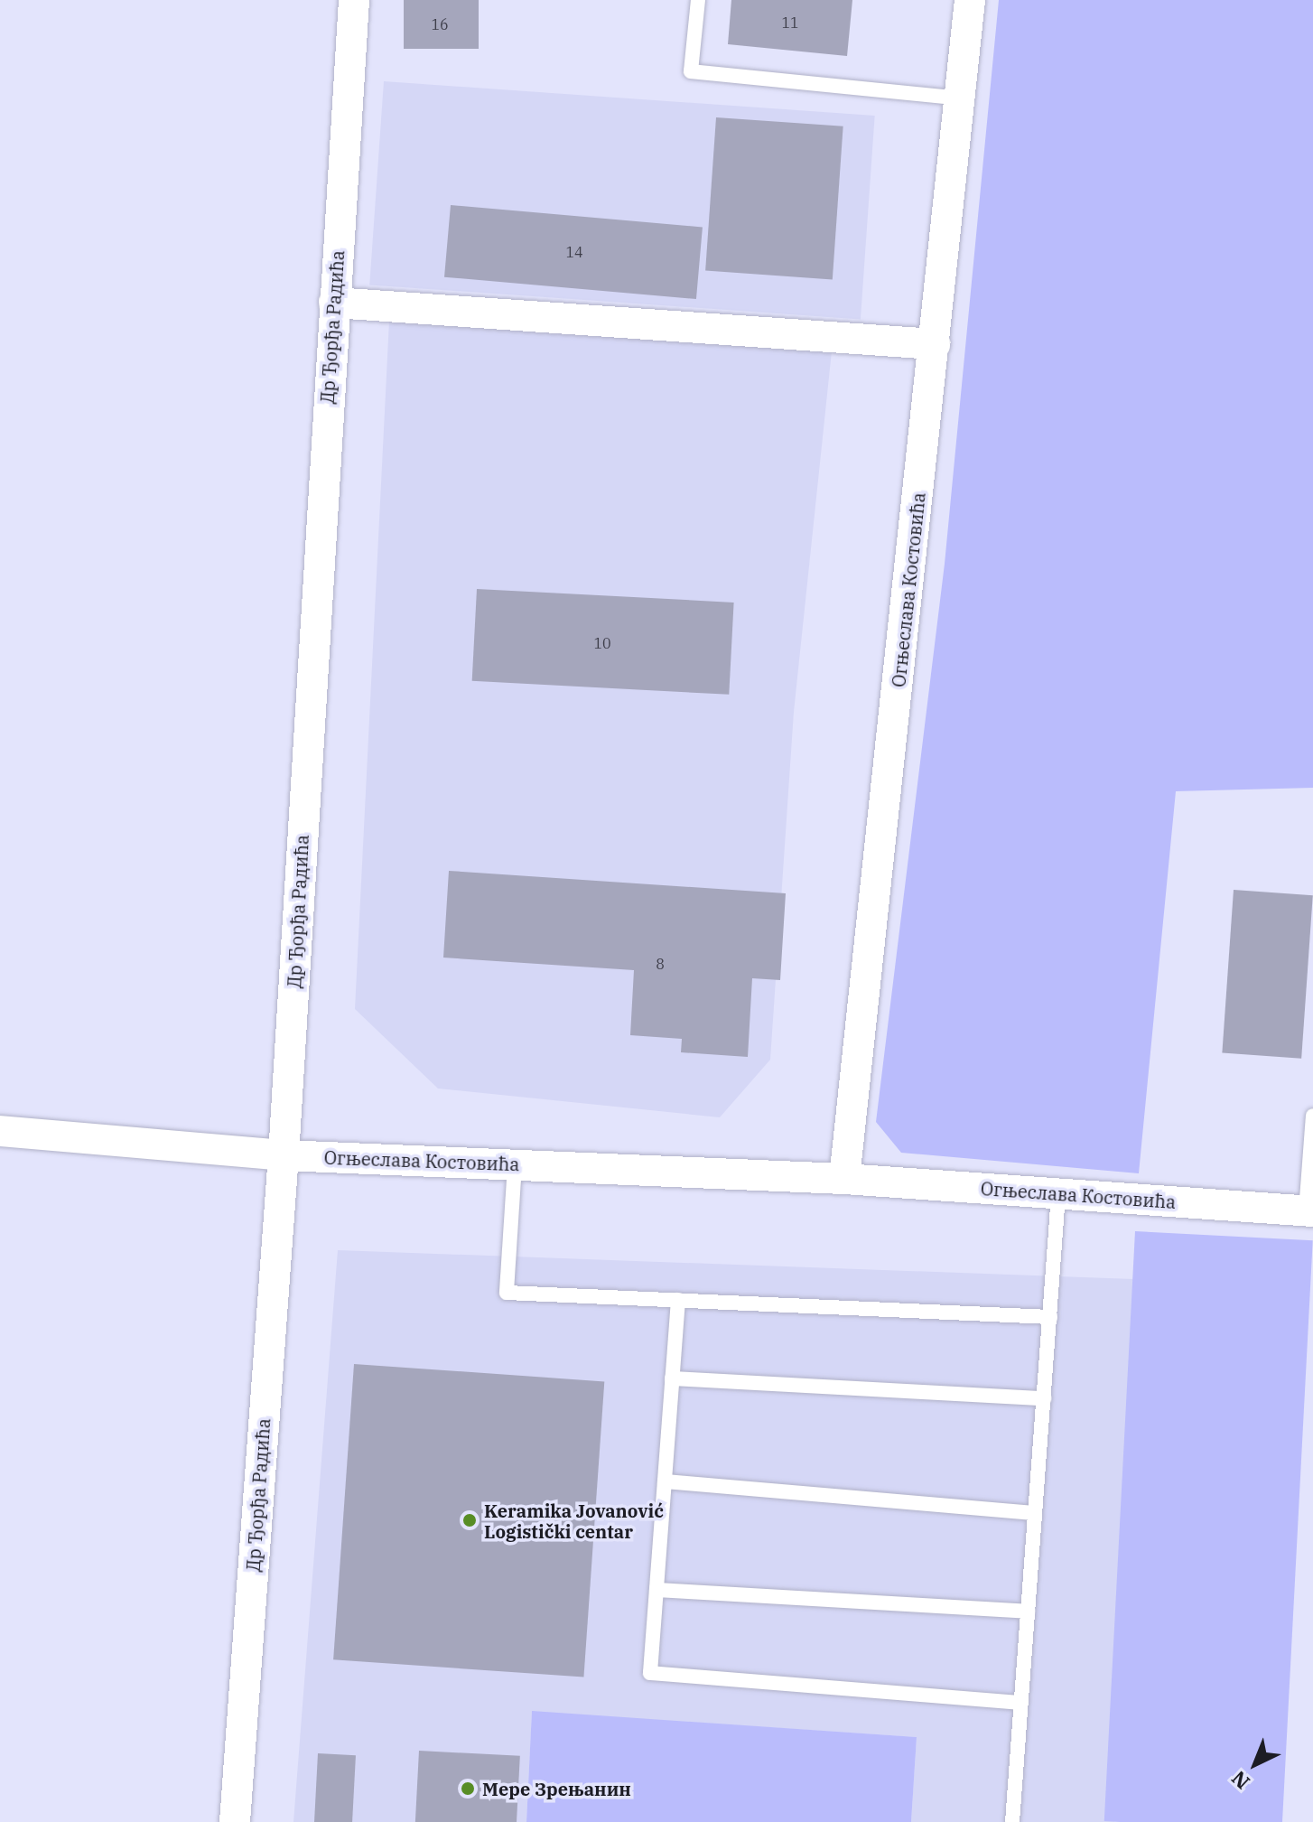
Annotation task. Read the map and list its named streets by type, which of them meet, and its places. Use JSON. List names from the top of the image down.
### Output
{
  "streets": {
    "street": ["Др Ђорђа Радића", "Огњеслава Костовића"]
  },
  "crossings": [
    ["Др Ђорђа Радића", "Огњеслава Костовића"]
  ],
  "places": ["Keramika Jovanović Logistički centar", "Мере Зрењанин"],
  "house_numbers": [
    "11",
    "16",
    "14",
    "10",
    "8"
  ],
  "north": "bottom left"
}
